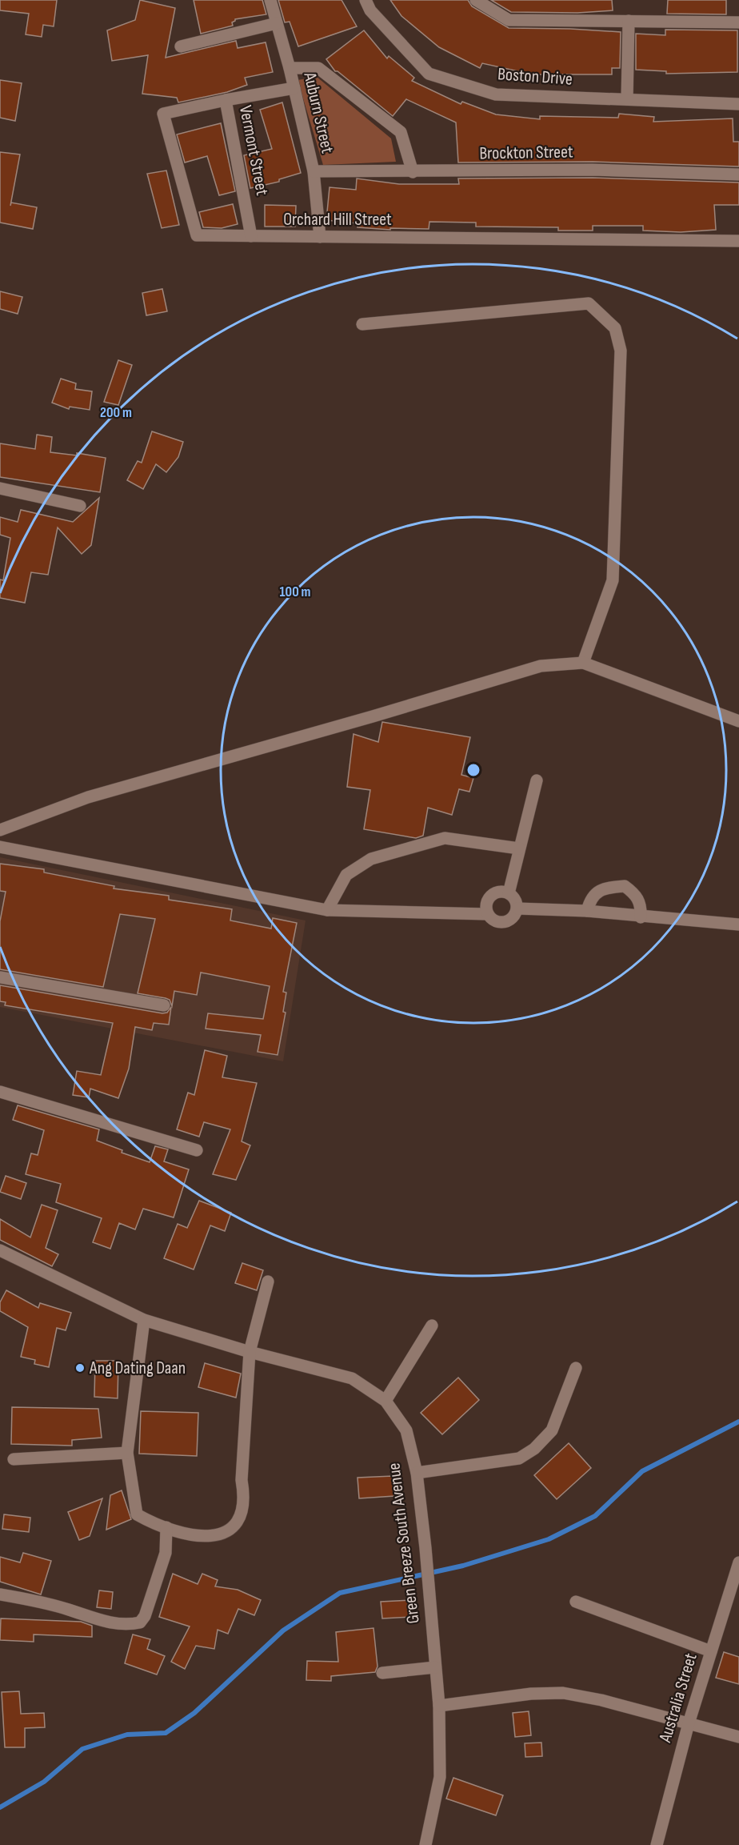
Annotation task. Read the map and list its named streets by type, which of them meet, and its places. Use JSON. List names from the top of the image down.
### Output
{
  "streets": {
    "street": [
      "Boston Drive",
      "Auburn Street",
      "Vermont Street",
      "Brockton Street",
      "Orchard Hill Street",
      "Green Breeze South Avenue",
      "Australia Street"
    ]
  },
  "crossings": [
    ["Auburn Street", "Brockton Street"],
    ["Auburn Street", "Orchard Hill Street"],
    ["Vermont Street", "Orchard Hill Street"]
  ],
  "places": ["Ang Dating Daan"],
  "rings": ["200 m", "100 m"]
}
